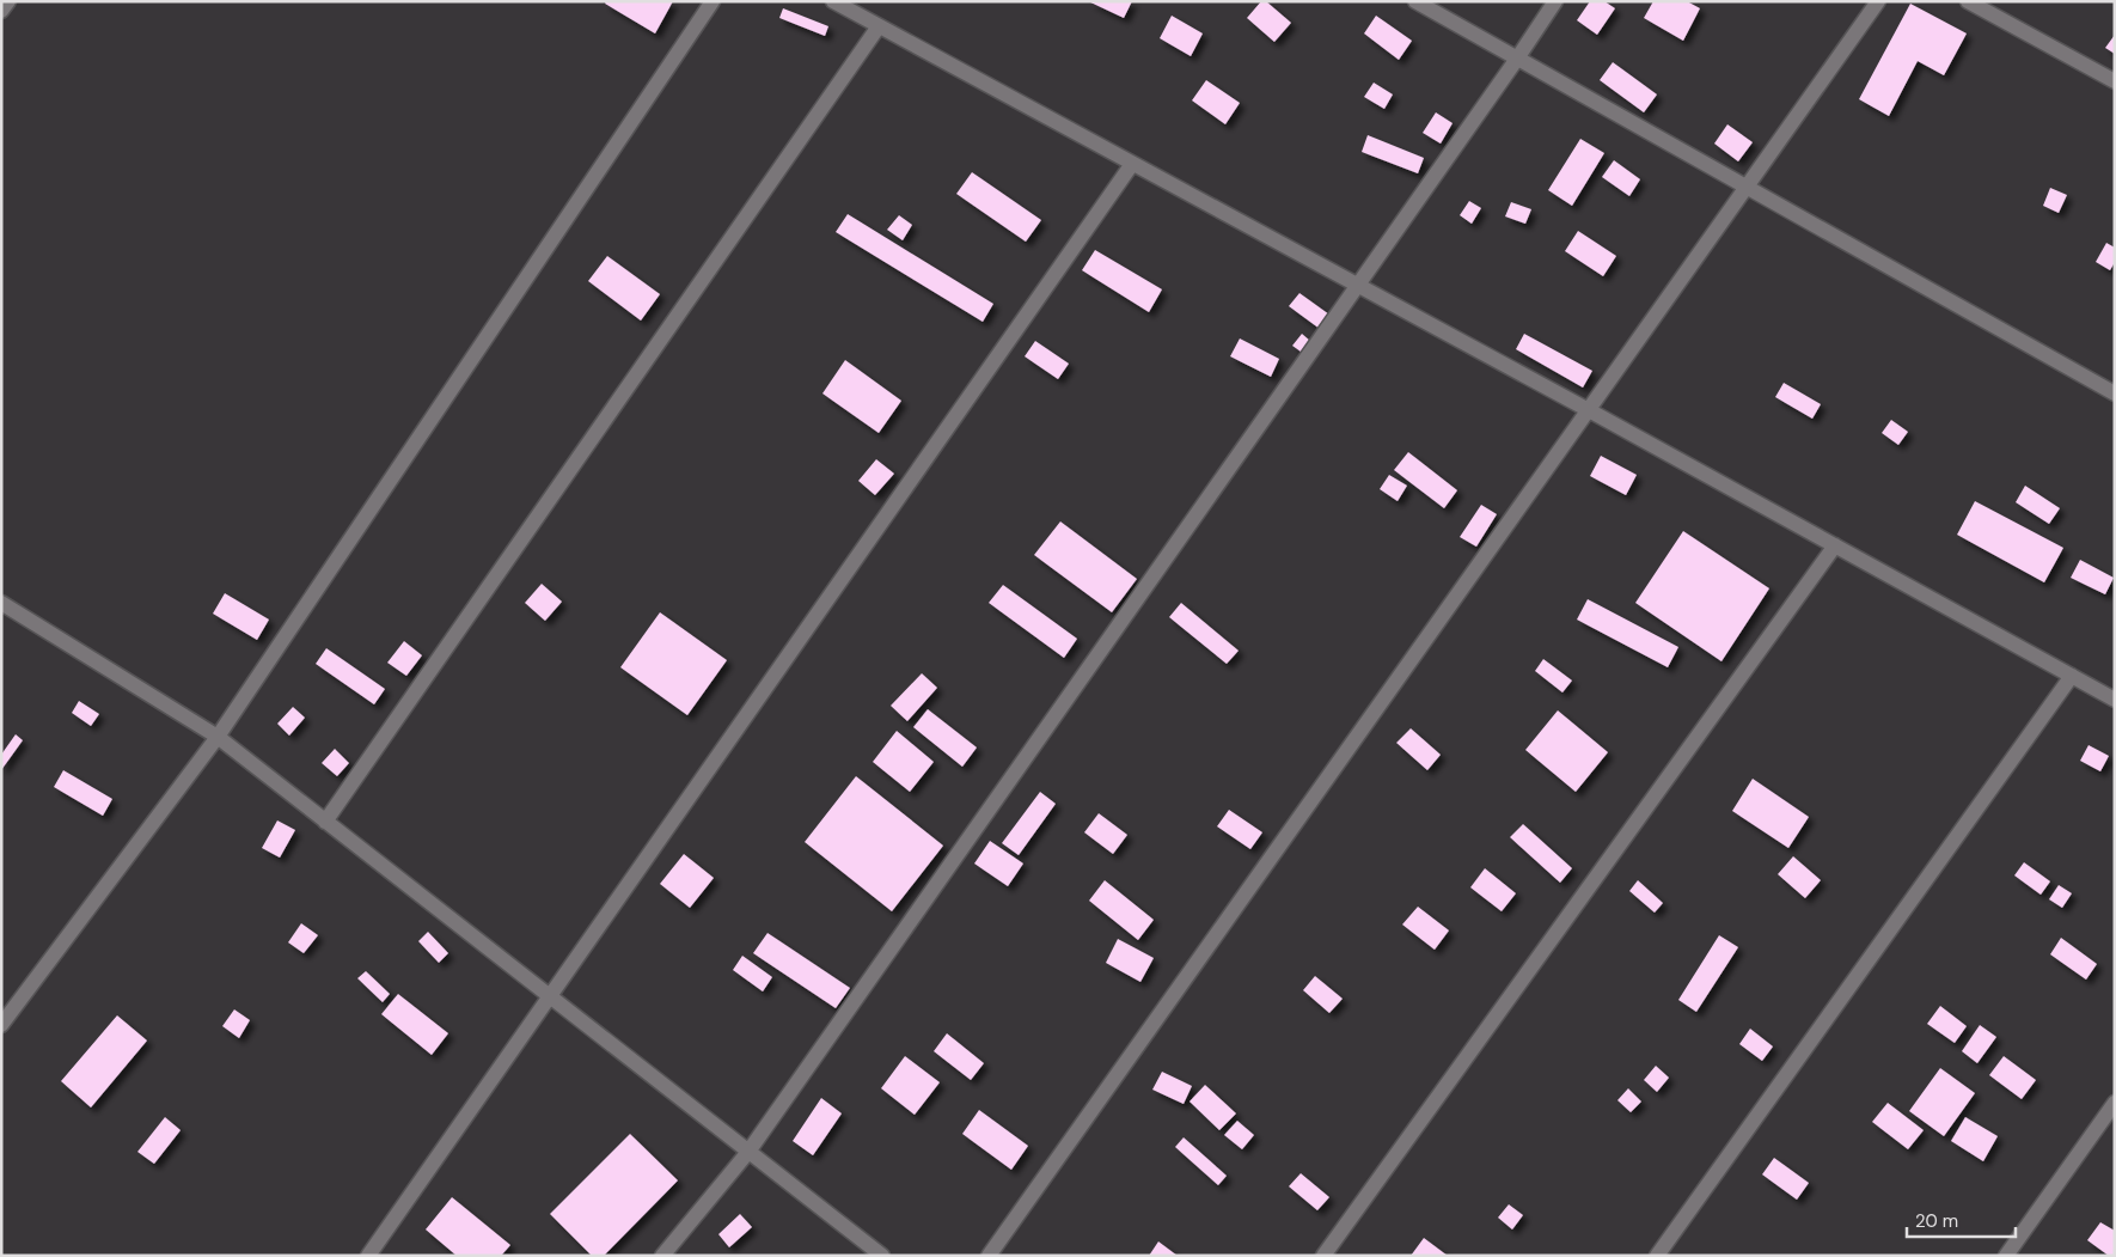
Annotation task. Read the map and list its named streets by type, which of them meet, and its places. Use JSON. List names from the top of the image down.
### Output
{
  "scale_bar": "20 m"
}
